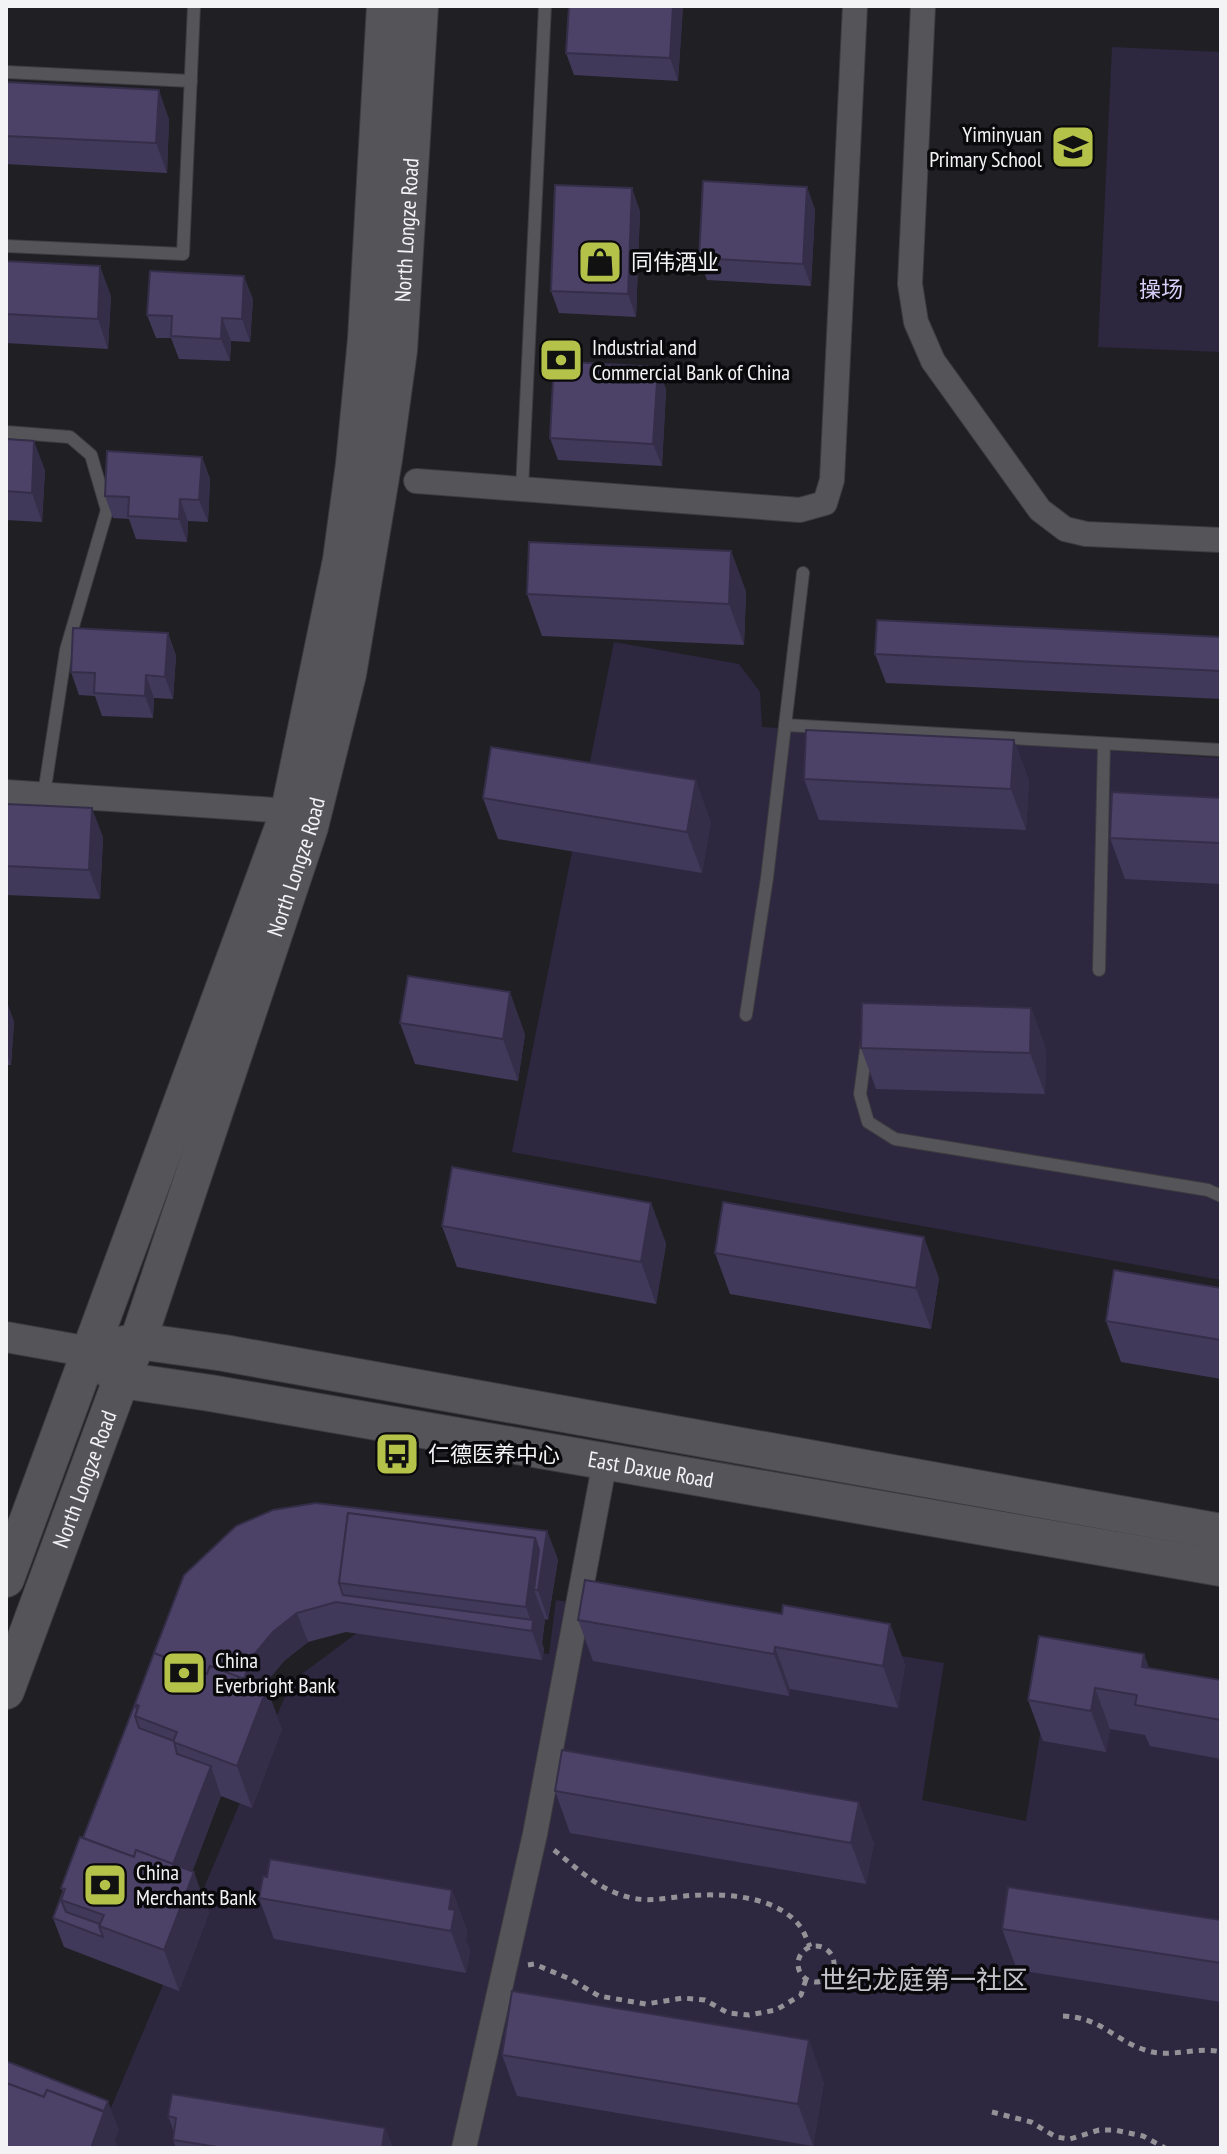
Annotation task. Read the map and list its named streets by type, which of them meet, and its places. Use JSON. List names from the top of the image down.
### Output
{
  "streets": {
    "main road": ["North Longze Road", "East Daxue Road"]
  },
  "crossings": [
    ["North Longze Road", "East Daxue Road"]
  ],
  "districts": ["世纪龙庭第一社区"],
  "parks": ["操场"],
  "places": {
    "school or university": ["Yiminyuan Primary School"],
    "shop": ["同伟酒业"],
    "bank": ["Industrial and Commercial Bank of China", "China Everbright Bank", "China Merchants Bank"],
    "bus stop": ["仁德医养中心"]
  }
}
